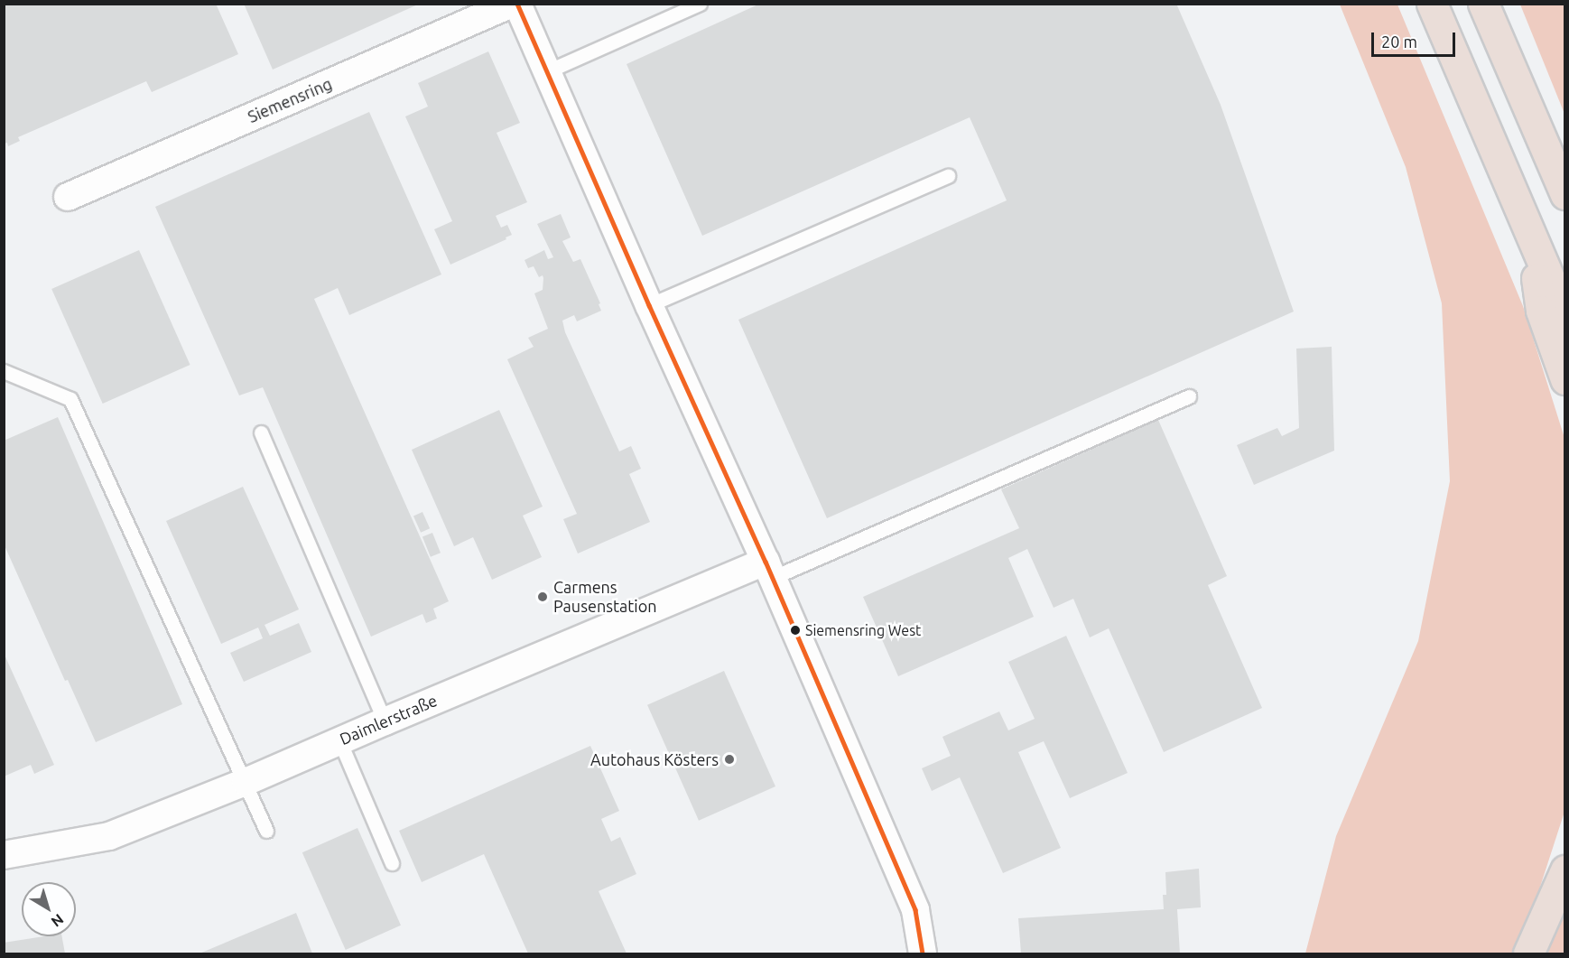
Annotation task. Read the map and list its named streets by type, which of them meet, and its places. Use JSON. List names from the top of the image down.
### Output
{
  "streets": {
    "street": ["Siemensring", "Daimlerstraße"]
  },
  "places": ["Carmens Pausenstation", "Siemensring West", "Autohaus Kösters"],
  "scale_bar": "20 m",
  "north": "bottom right"
}
